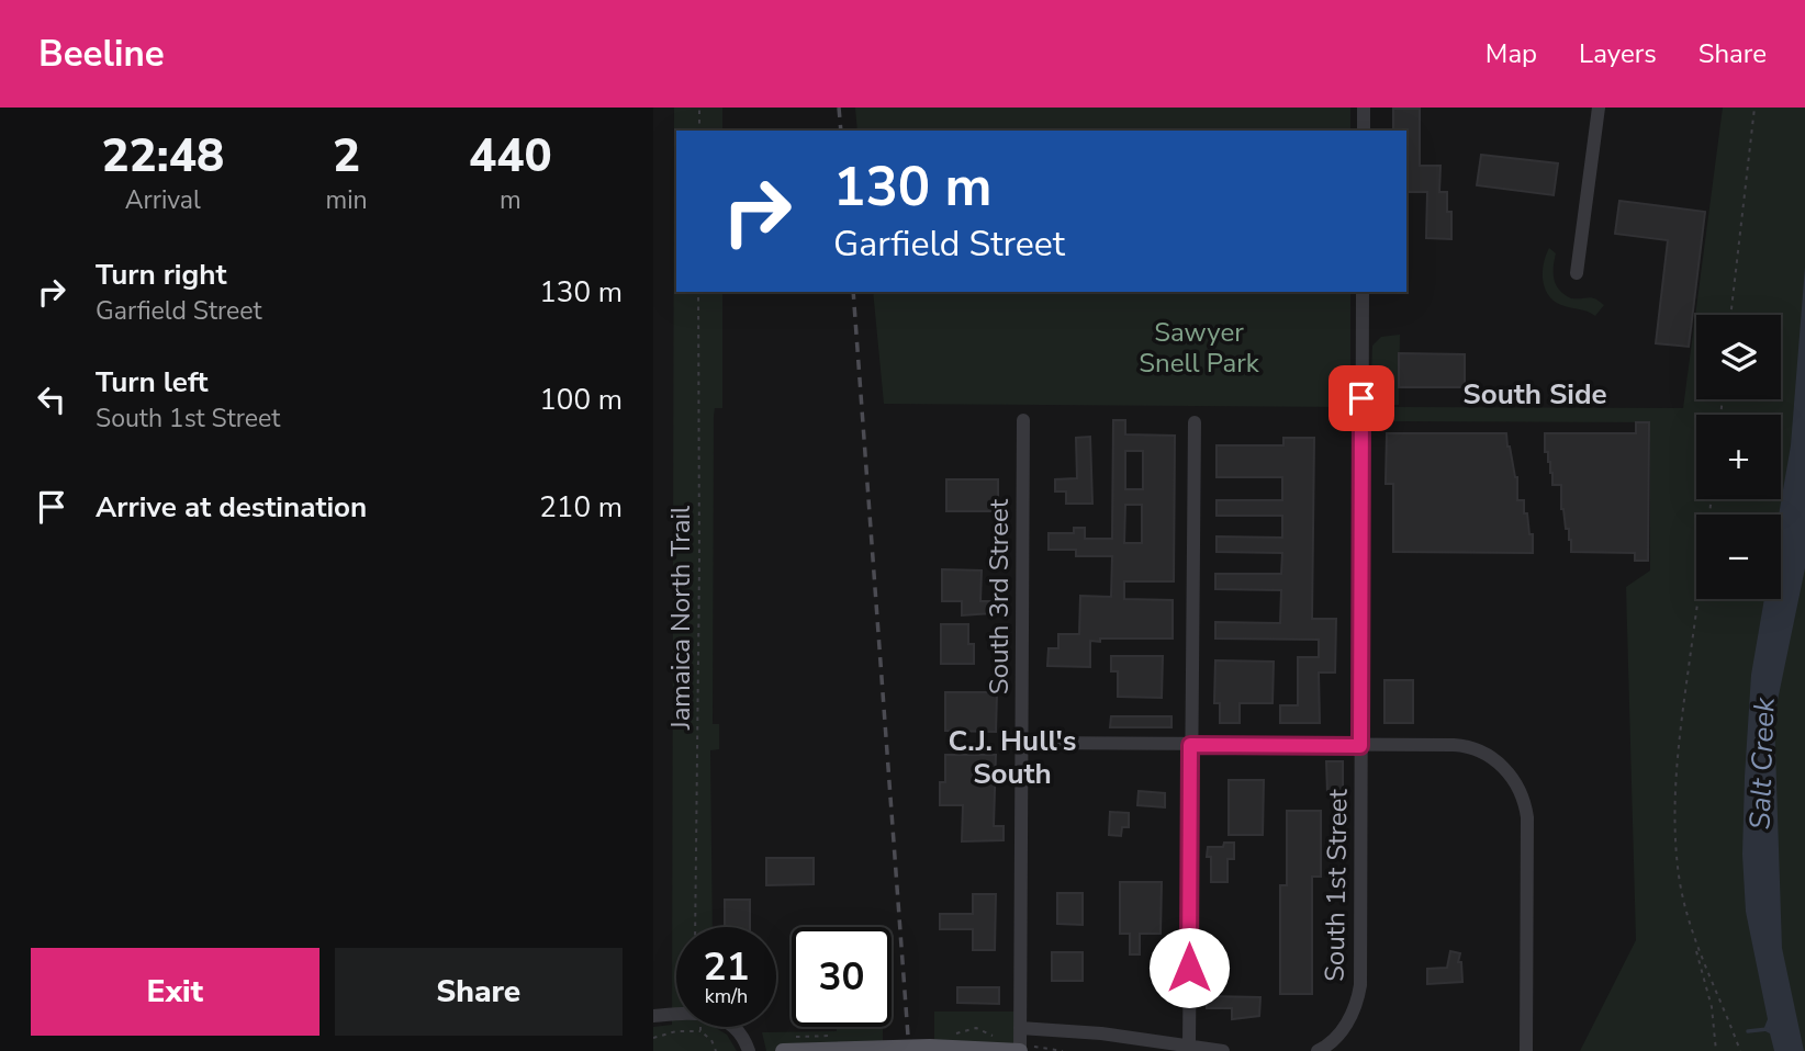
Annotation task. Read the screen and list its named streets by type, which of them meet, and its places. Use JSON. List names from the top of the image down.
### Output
{
  "streets": {
    "street": ["South 3rd Street", "South 1st Street"],
    "path": ["Jamaica North Trail"]
  },
  "districts": ["South Side", "C.J. Hull's South"],
  "water": ["Salt Creek"],
  "parks": ["Sawyer Snell Park"],
  "page": {
    "header": "Beeline",
    "nav": ["Map", "Layers", "Share"],
    "eta": [
      "22:48",
      "Arrival",
      "2",
      "min",
      "440",
      "m"
    ],
    "turn": ["130 m", "Garfield Street"],
    "list": [
      {
        "name": "Turn right",
        "note": "Garfield Street",
        "value": "130 m"
      },
      {
        "name": "Turn left",
        "note": "South 1st Street",
        "value": "100 m"
      },
      {
        "name": "Arrive at destination",
        "value": "210 m"
      }
    ],
    "map_buttons": ["+", "−"],
    "speed": "21 km/h",
    "limit": "30",
    "buttons": ["Exit", "Share"]
  }
}
